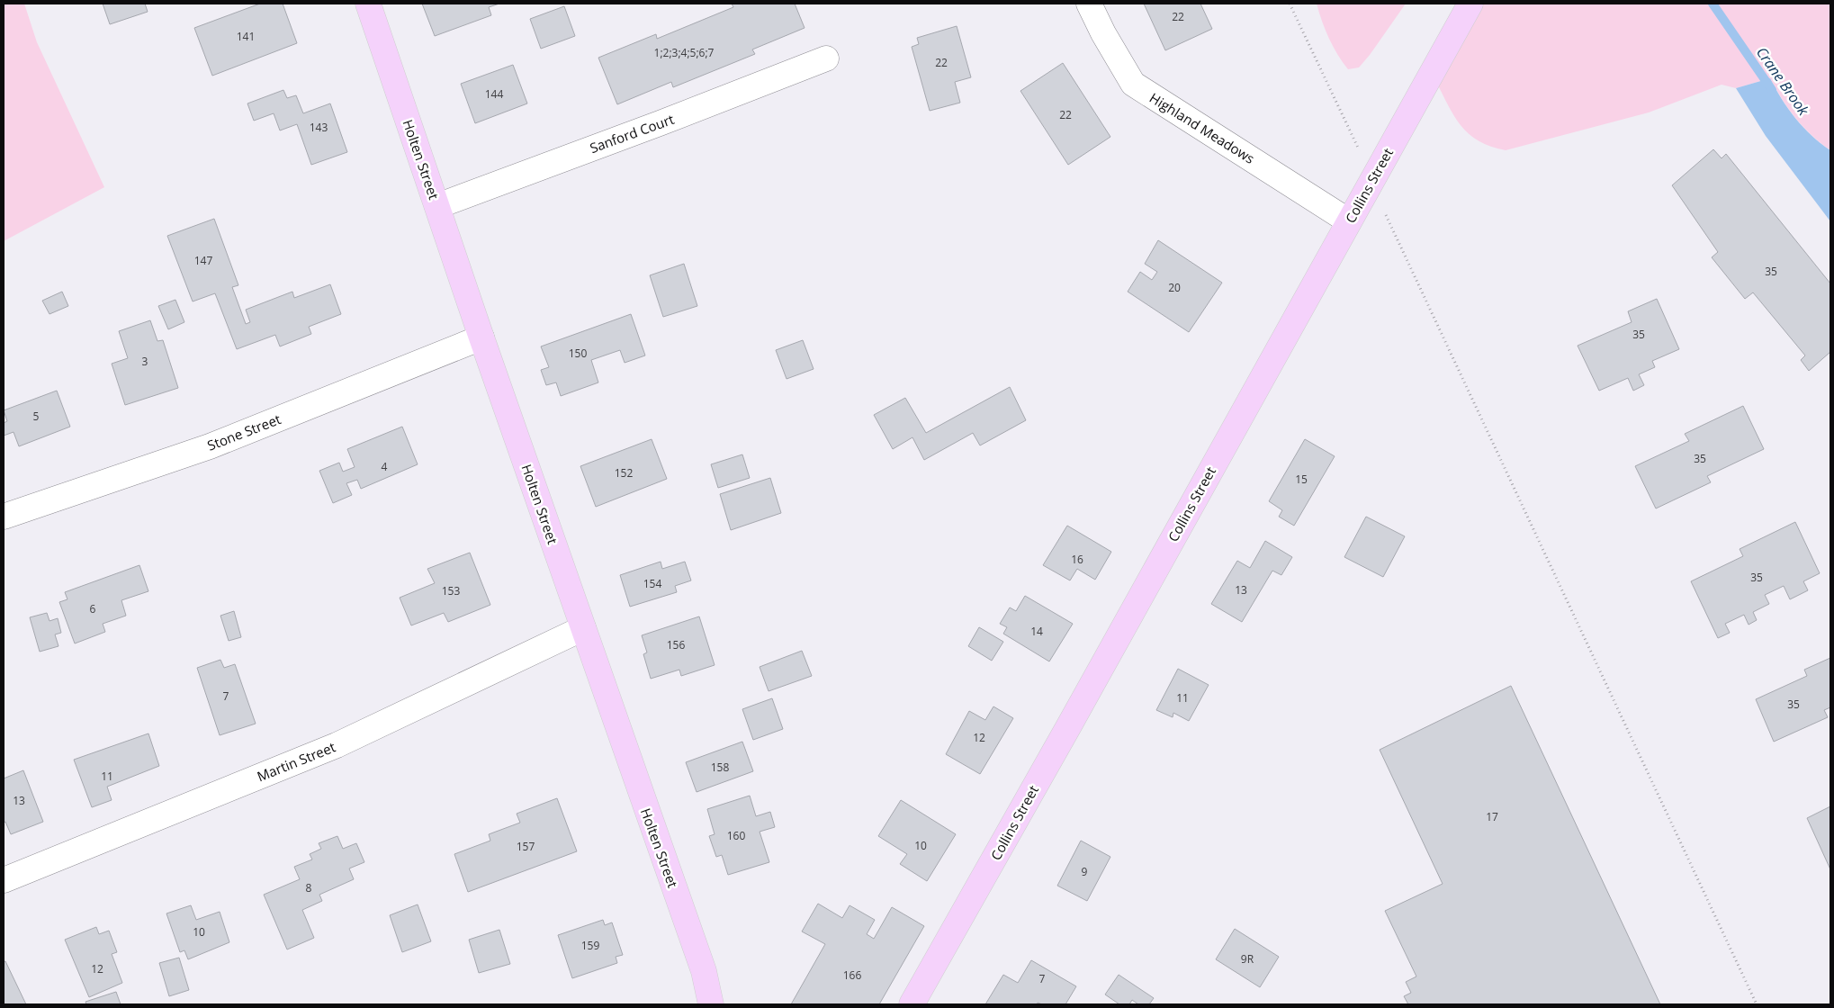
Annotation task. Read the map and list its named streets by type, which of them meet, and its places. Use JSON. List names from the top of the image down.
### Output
{
  "streets": {
    "main road": ["Holten Street", "Collins Street"],
    "street": [
      "Highland Meadows",
      "Sanford Court",
      "Stone Street",
      "Martin Street"
    ]
  },
  "crossings": [
    ["Highland Meadows", "Collins Street"],
    ["Sanford Court", "Holten Street"],
    ["Holten Street", "Stone Street"],
    ["Holten Street", "Martin Street"]
  ],
  "water": ["Crane Brook"],
  "house_numbers": [
    "22",
    "141",
    "1;2;3;4;5;6;7",
    "22",
    "144",
    "22",
    "143",
    "147",
    "35",
    "20",
    "35",
    "150",
    "3",
    "5",
    "35",
    "4",
    "152",
    "15",
    "16",
    "35",
    "154",
    "13",
    "153",
    "6",
    "14",
    "156",
    "7",
    "11",
    "35",
    "12",
    "158",
    "11",
    "13",
    "17",
    "160",
    "10",
    "157",
    "9",
    "8",
    "10",
    "159",
    "9R",
    "12",
    "166",
    "7"
  ]
}
